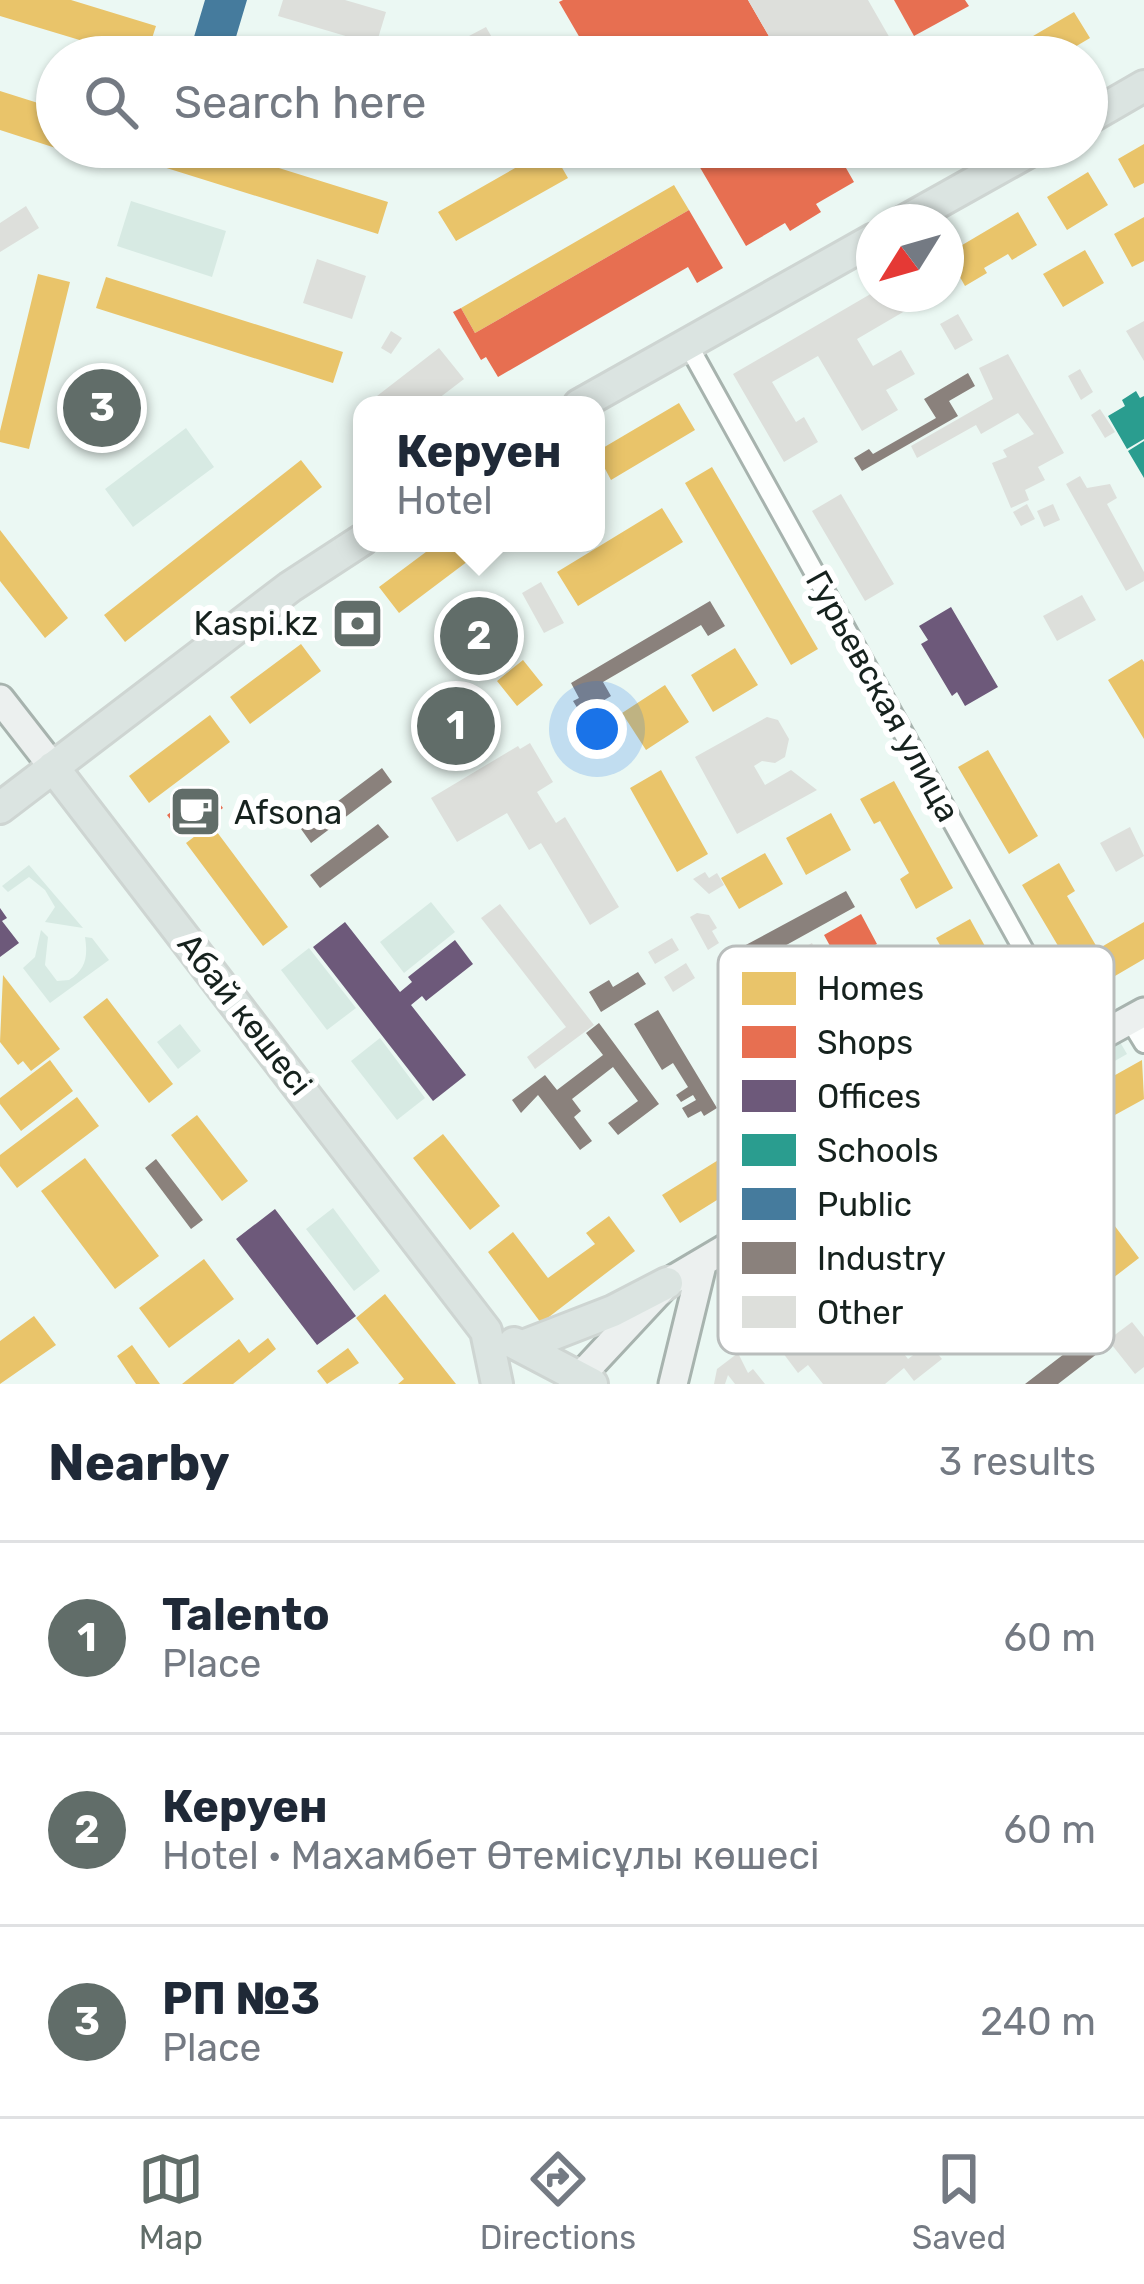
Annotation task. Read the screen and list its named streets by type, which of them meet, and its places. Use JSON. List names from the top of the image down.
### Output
{
  "streets": {
    "main road": ["Абай көшесі"],
    "street": ["Гурьевская улица"]
  },
  "places": {
    "bank": ["Kaspi.kz"],
    "cafe": ["Afsona"]
  },
  "legend": [
    "Homes",
    "Shops",
    "Offices",
    "Schools",
    "Public",
    "Industry",
    "Other"
  ],
  "north": "bottom left",
  "page": {
    "search": "Search here",
    "pins": ["3", "2", "1"],
    "popup": ["Керуен", "Hotel"],
    "heading": ["Nearby", "3 results"],
    "list": [
      {
        "mark": "1",
        "name": "Talento",
        "note": "Place",
        "value": "60 m"
      },
      {
        "mark": "2",
        "name": "Керуен",
        "note": "Hotel · Махамбет Өтемісұлы көшесі",
        "value": "60 m"
      },
      {
        "mark": "3",
        "name": "РП №3",
        "note": "Place",
        "value": "240 m"
      }
    ],
    "nav": ["Map", "Directions", "Saved"]
  }
}
